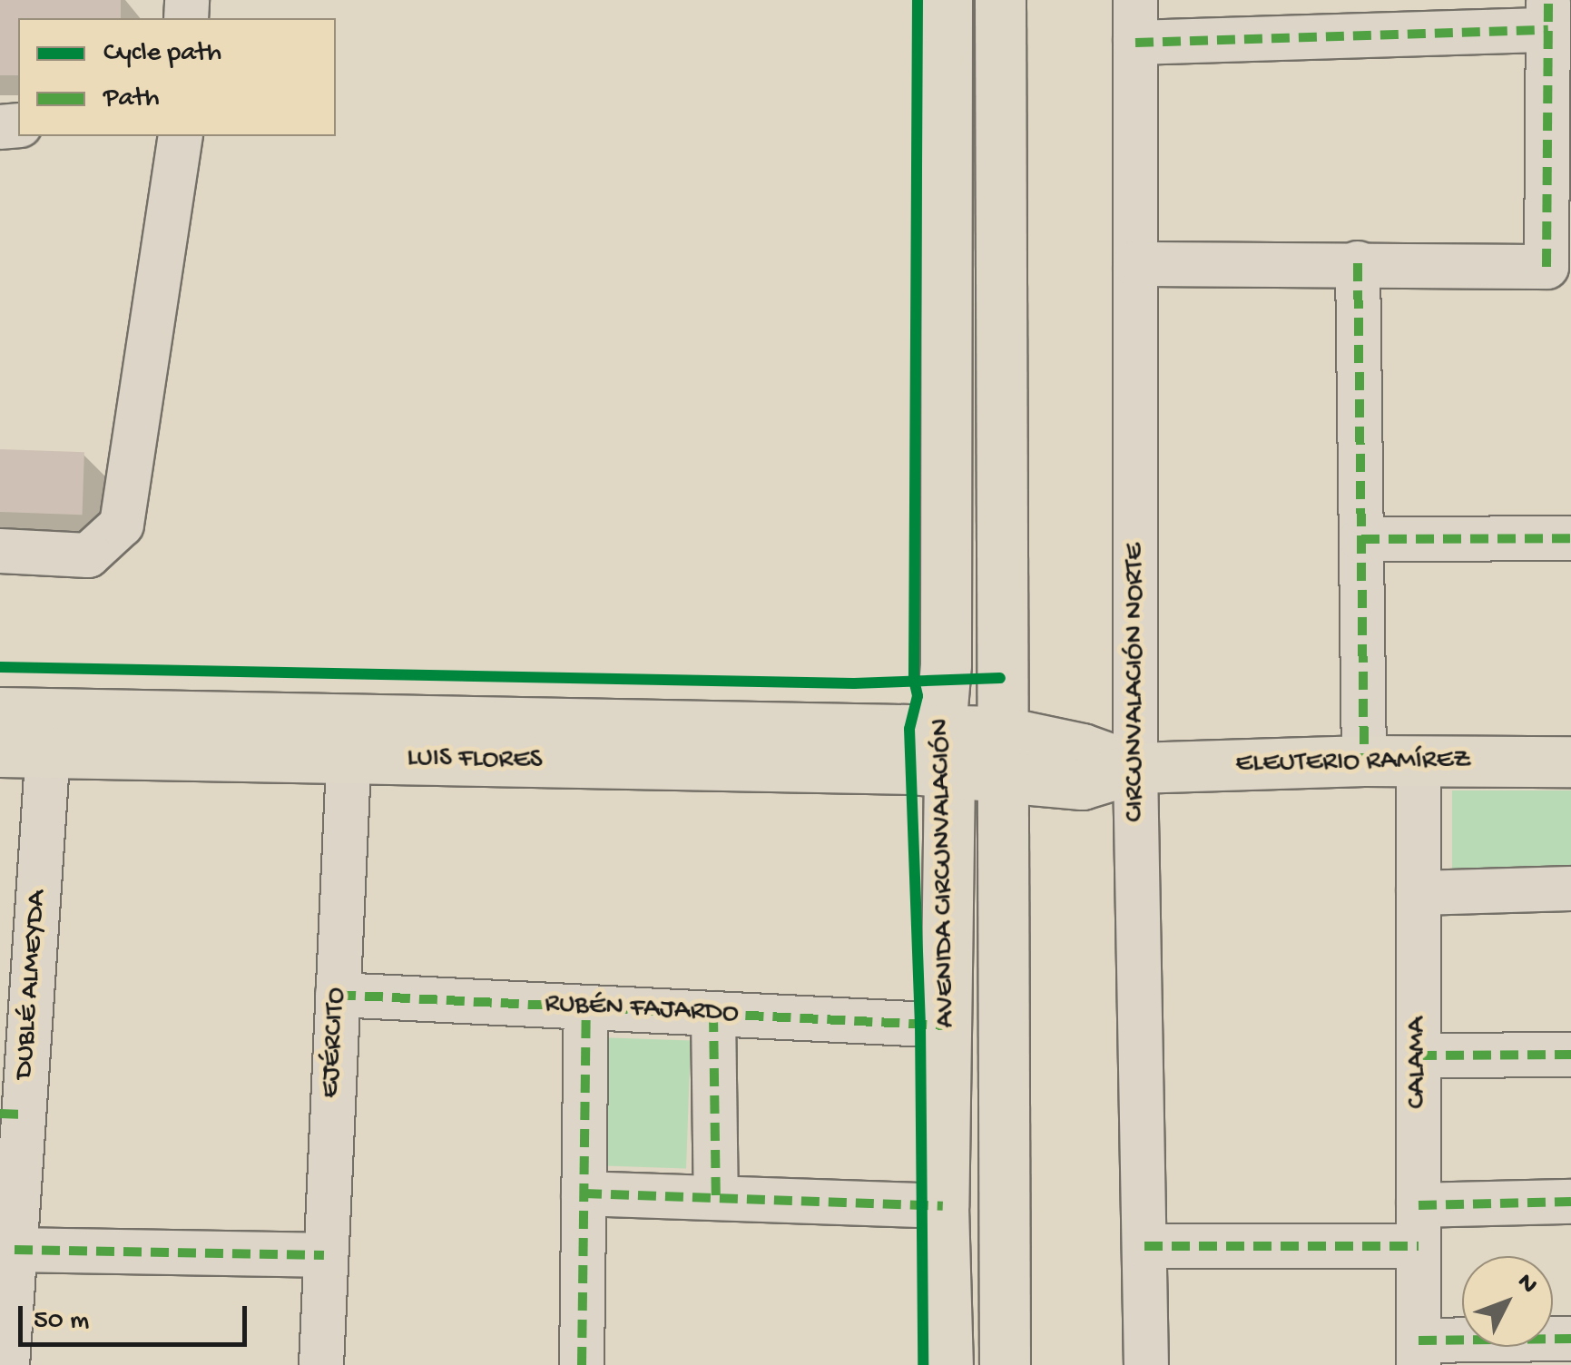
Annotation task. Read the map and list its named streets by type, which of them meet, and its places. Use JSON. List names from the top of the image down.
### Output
{
  "streets": {
    "main road": ["LUIS FLORES", "ELEUTERIO RAMÍREZ", "AVENIDA CIRCUNVALACIÓN"],
    "street": [
      "CIRCUNVALACIÓN NORTE",
      "DUBLÉ ALMEYDA",
      "RUBÉN FAJARDO",
      "EJÉRCITO",
      "CALAMA"
    ]
  },
  "crossings": [
    ["CIRCUNVALACIÓN NORTE", "ELEUTERIO RAMÍREZ"],
    ["LUIS FLORES", "ELEUTERIO RAMÍREZ"],
    ["LUIS FLORES", "AVENIDA CIRCUNVALACIÓN"],
    ["LUIS FLORES", "DUBLÉ ALMEYDA"],
    ["LUIS FLORES", "EJÉRCITO"],
    ["ELEUTERIO RAMÍREZ", "AVENIDA CIRCUNVALACIÓN"],
    ["ELEUTERIO RAMÍREZ", "CALAMA"],
    ["AVENIDA CIRCUNVALACIÓN", "RUBÉN FAJARDO"],
    ["RUBÉN FAJARDO", "EJÉRCITO"]
  ],
  "legend": ["Cycle path", "Path"],
  "scale_bar": "50 m",
  "north": "top right"
}
